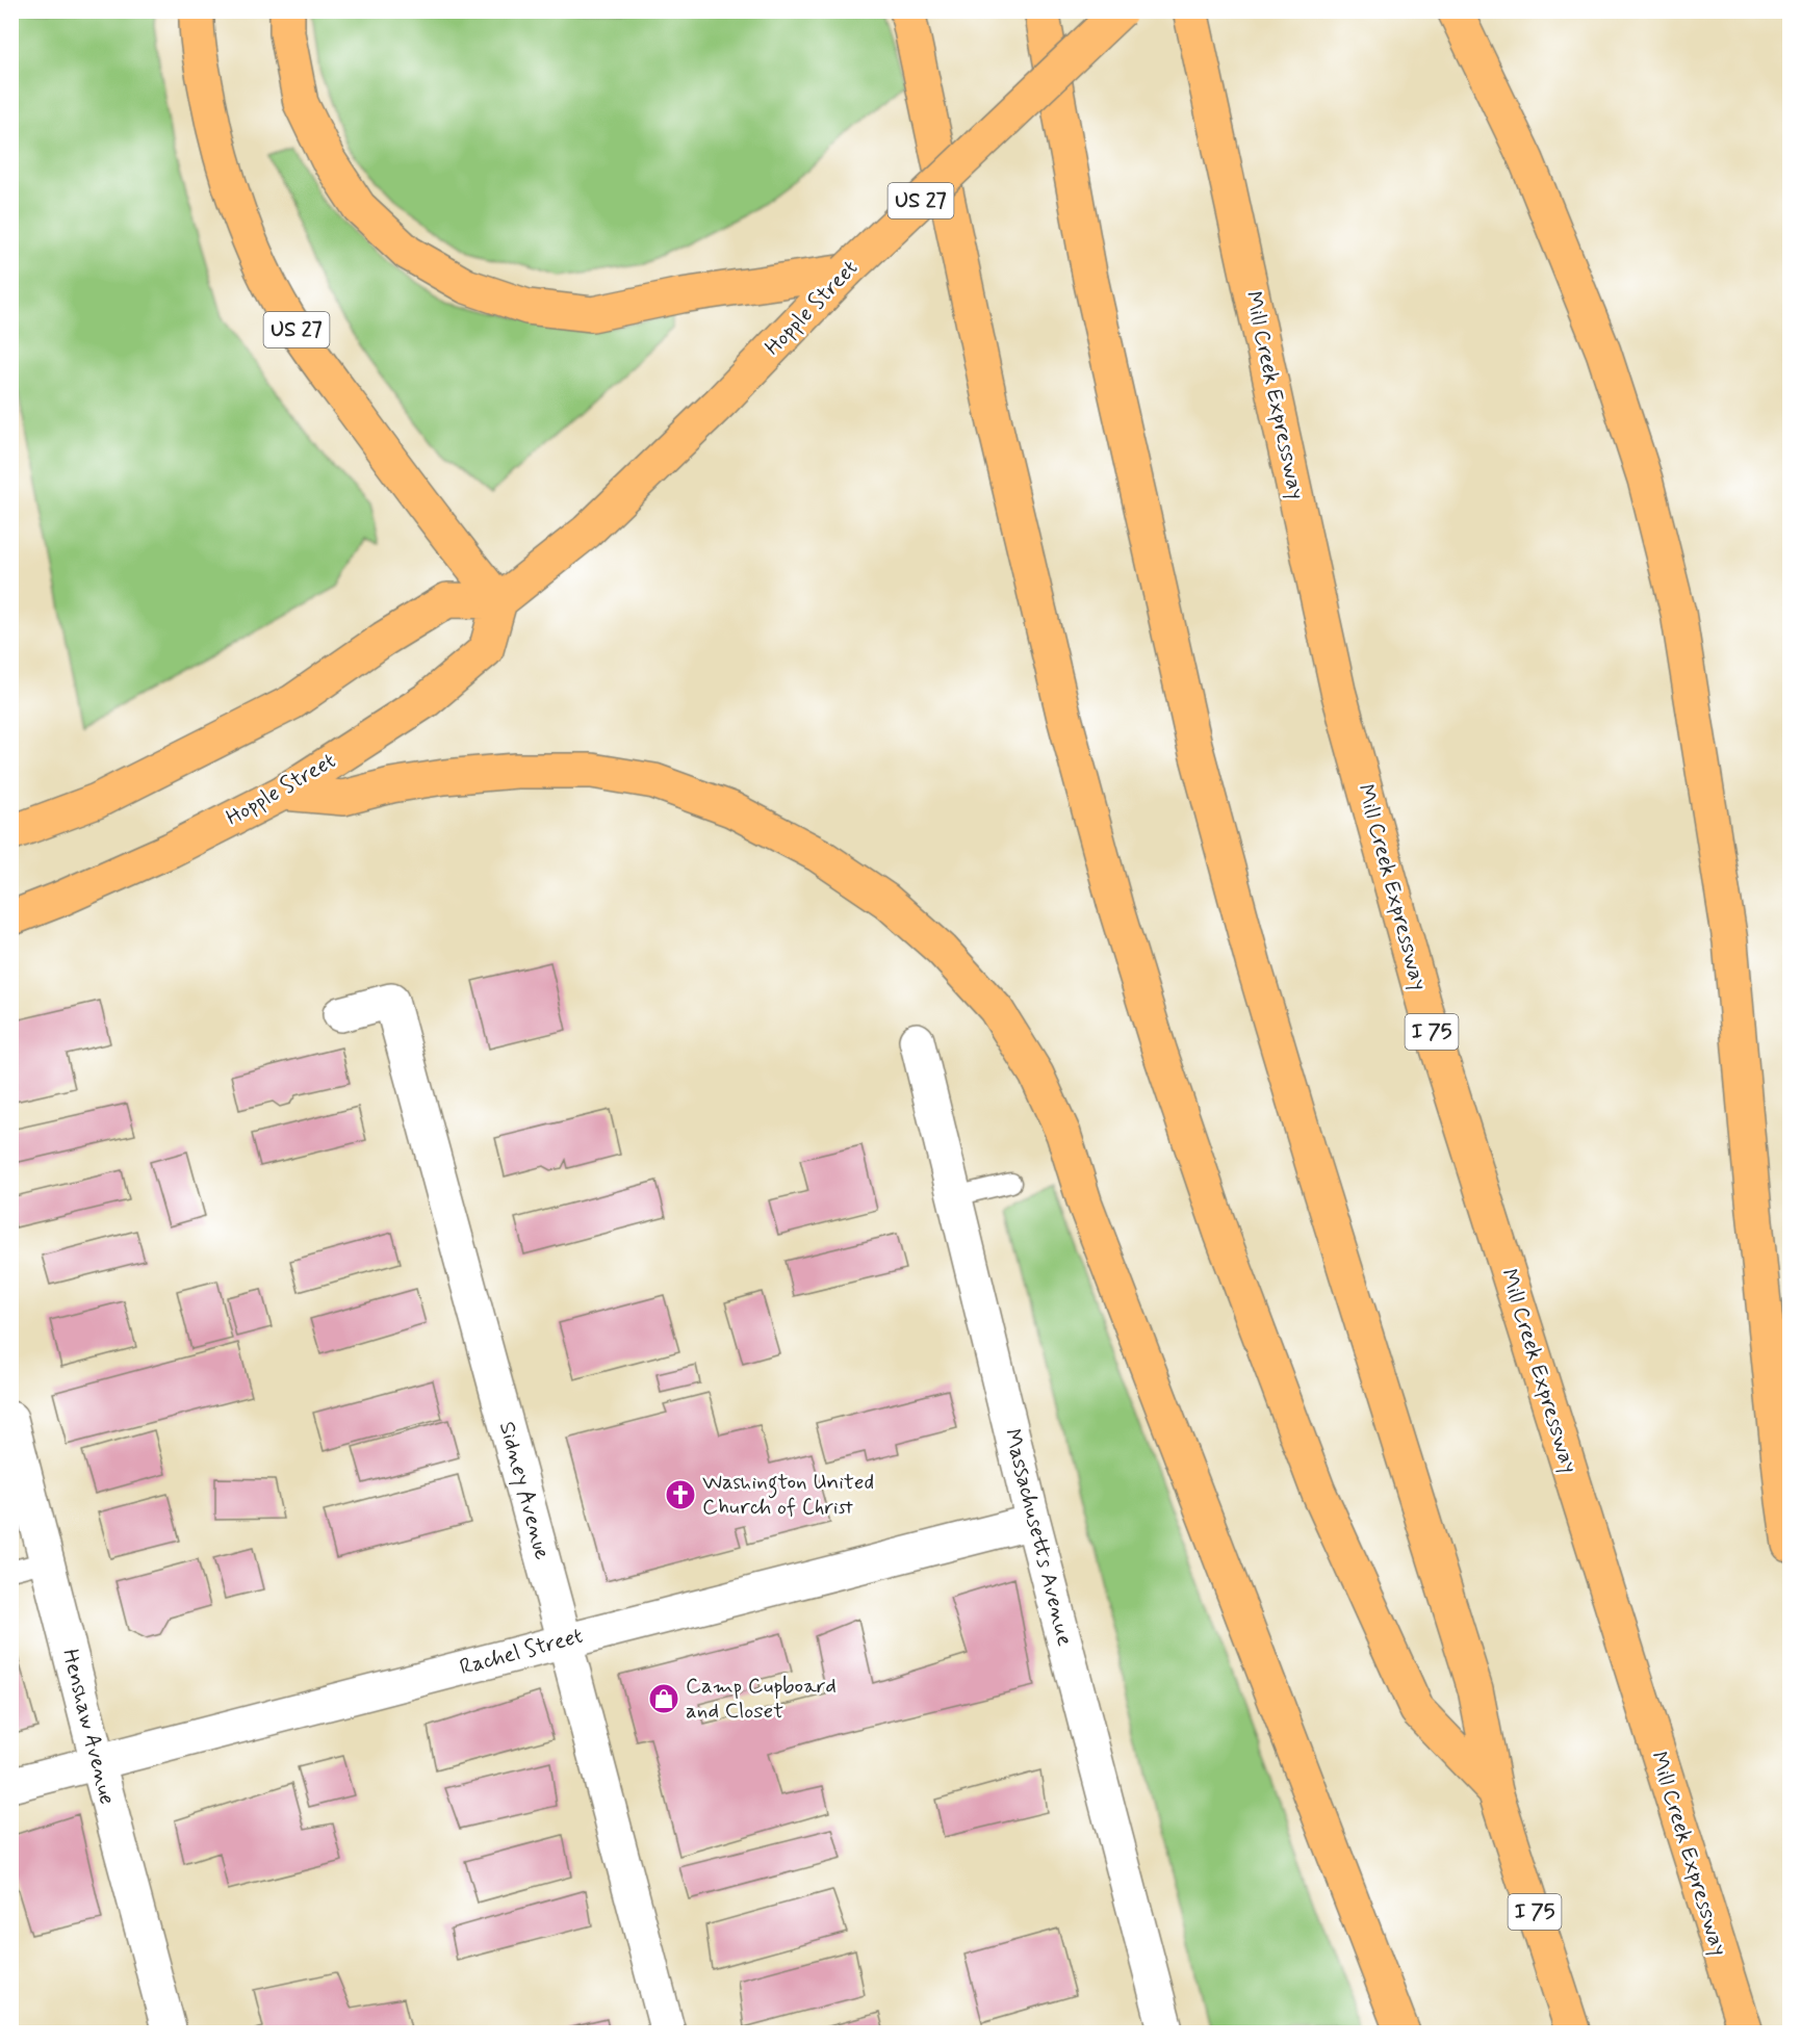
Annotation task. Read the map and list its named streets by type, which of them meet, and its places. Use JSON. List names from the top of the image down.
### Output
{
  "streets": {
    "main road": [
      "US 27",
      "Hopple Street",
      "Mill Creek Expressway",
      "I 75"
    ],
    "street": [
      "Sidney Avenue",
      "Massachusetts Avenue",
      "Rachel Street",
      "Henshaw Avenue"
    ]
  },
  "crossings": [
    ["US 27", "Hopple Street"],
    ["Sidney Avenue", "Rachel Street"],
    ["Massachusetts Avenue", "Rachel Street"],
    ["Rachel Street", "Henshaw Avenue"]
  ],
  "places": {
    "church": ["Washington United Church of Christ"],
    "shop": ["Camp Cupboard and Closet"]
  }
}
